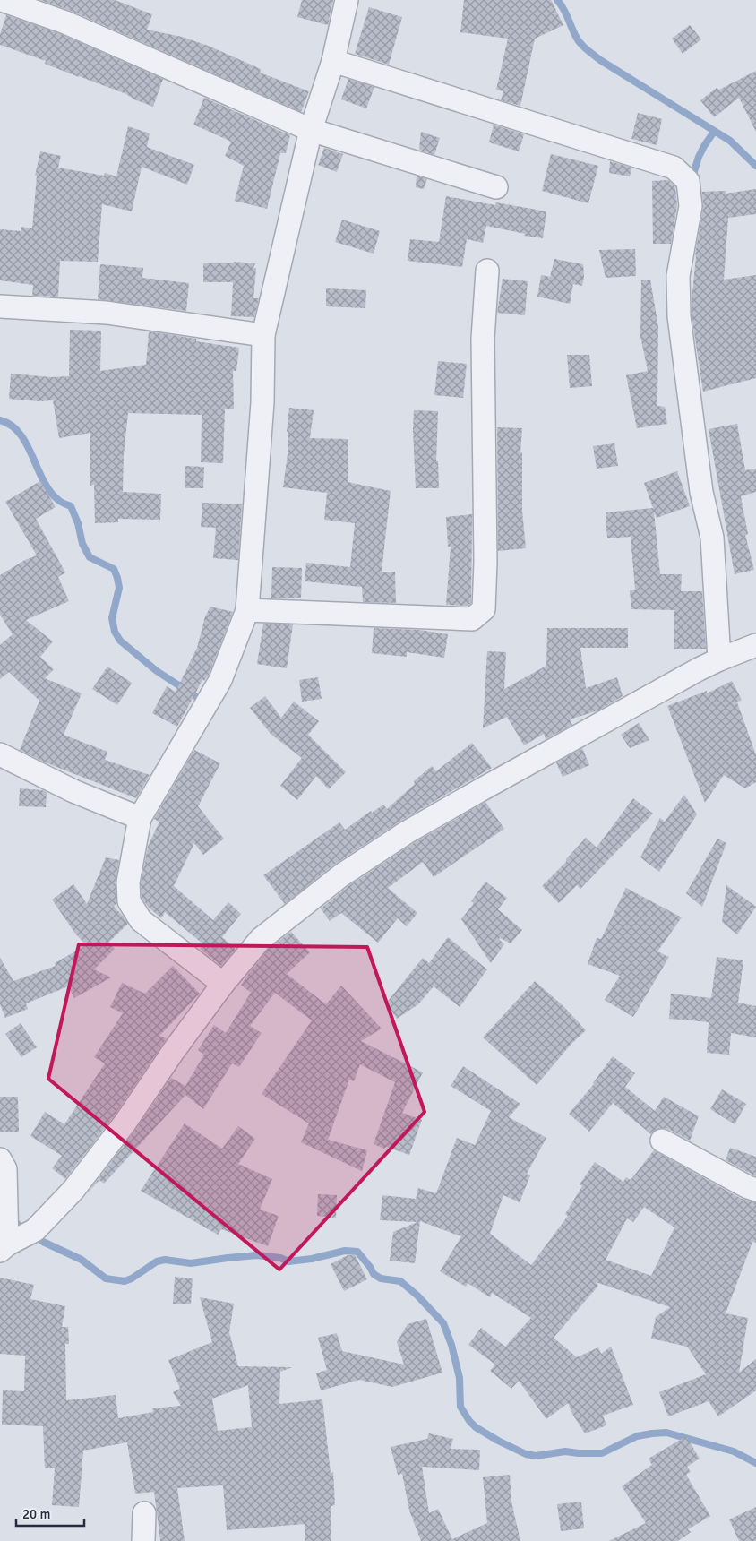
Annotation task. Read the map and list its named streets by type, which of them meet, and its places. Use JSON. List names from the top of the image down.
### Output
{
  "scale_bar": "20 m"
}
